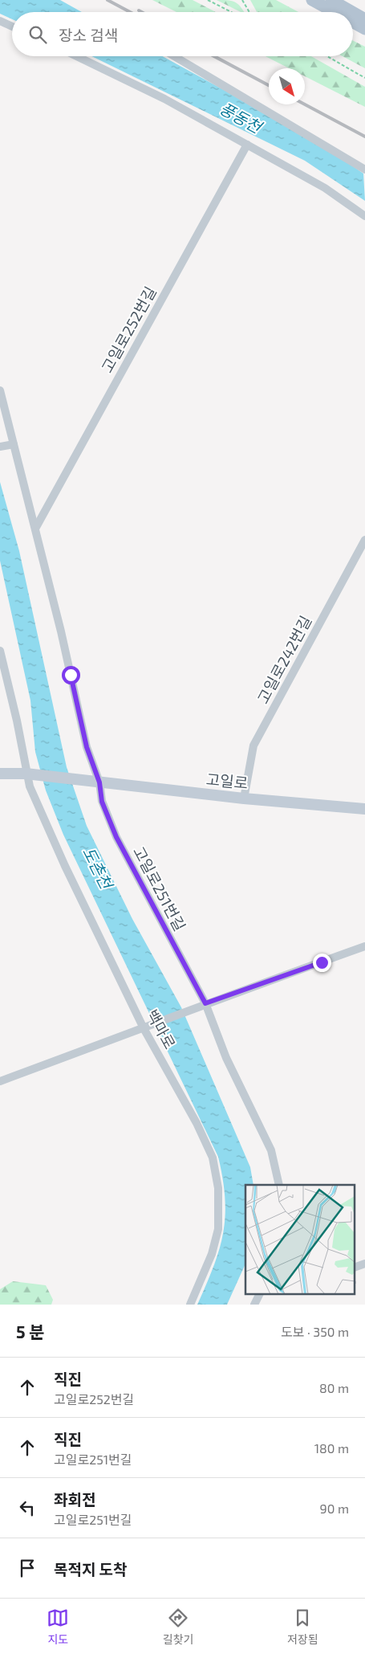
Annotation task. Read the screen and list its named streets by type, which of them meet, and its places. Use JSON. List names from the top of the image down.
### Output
{
  "streets": {
    "street": [
      "고일로252번길",
      "고일로242번길",
      "고일로",
      "고일로251번길",
      "백마로"
    ]
  },
  "crossings": [
    ["고일로242번길", "고일로"],
    ["고일로", "고일로251번길"],
    ["고일로", "백마로"]
  ],
  "water": ["풍동천", "도촌천"],
  "north": "bottom right",
  "page": {
    "search": "장소 검색",
    "heading": ["5 분", "도보 · 350 m"],
    "list": [
      ["직진", "고일로252번길", "80 m"],
      ["직진", "고일로251번길", "180 m"],
      ["좌회전", "고일로251번길", "90 m"],
      "목적지 도착"
    ],
    "nav": ["지도", "길찾기", "저장됨"]
  }
}
